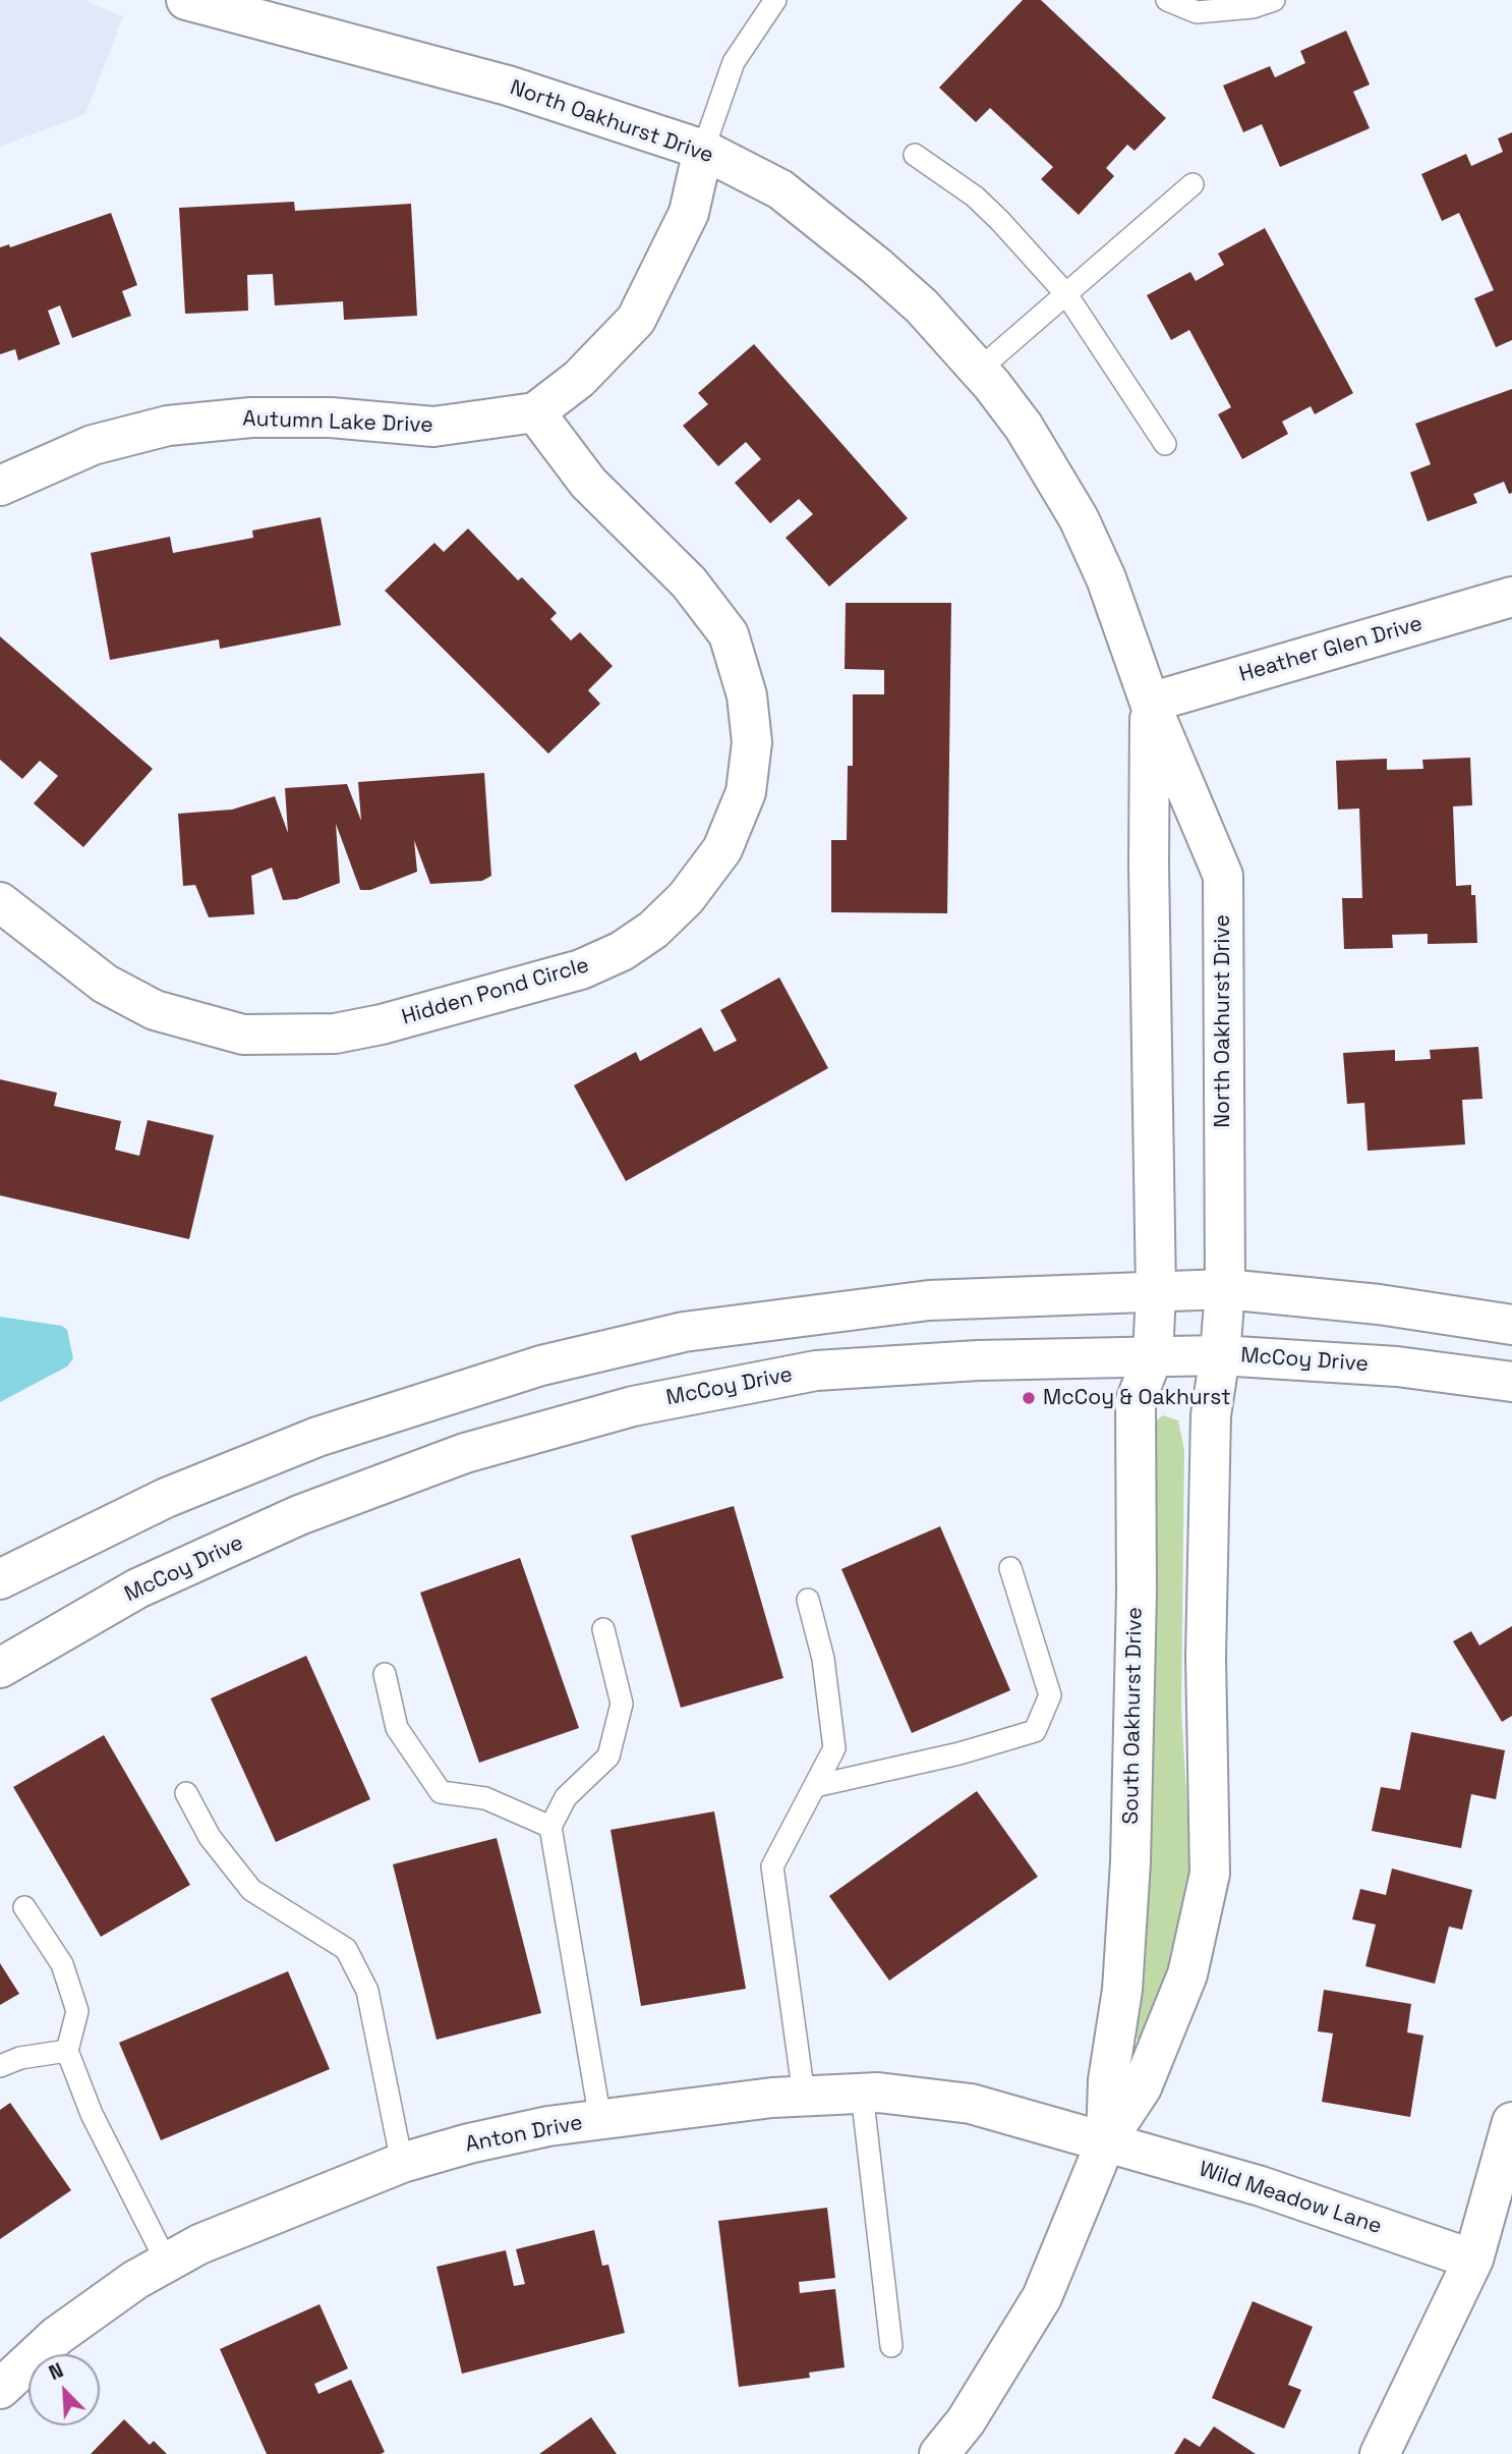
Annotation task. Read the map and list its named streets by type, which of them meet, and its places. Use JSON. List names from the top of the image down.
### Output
{
  "streets": {
    "street": [
      "North Oakhurst Drive",
      "Autumn Lake Drive",
      "Heather Glen Drive",
      "Hidden Pond Circle",
      "McCoy Drive",
      "South Oakhurst Drive",
      "Anton Drive",
      "Wild Meadow Lane"
    ]
  },
  "crossings": [
    ["North Oakhurst Drive", "Autumn Lake Drive"],
    ["North Oakhurst Drive", "Heather Glen Drive"],
    ["North Oakhurst Drive", "McCoy Drive"],
    ["North Oakhurst Drive", "South Oakhurst Drive"],
    ["Autumn Lake Drive", "Hidden Pond Circle"],
    ["McCoy Drive", "South Oakhurst Drive"],
    ["South Oakhurst Drive", "Anton Drive"],
    ["South Oakhurst Drive", "Wild Meadow Lane"],
    ["Anton Drive", "Wild Meadow Lane"]
  ],
  "places": ["McCoy & Oakhurst"],
  "north": "top left"
}
